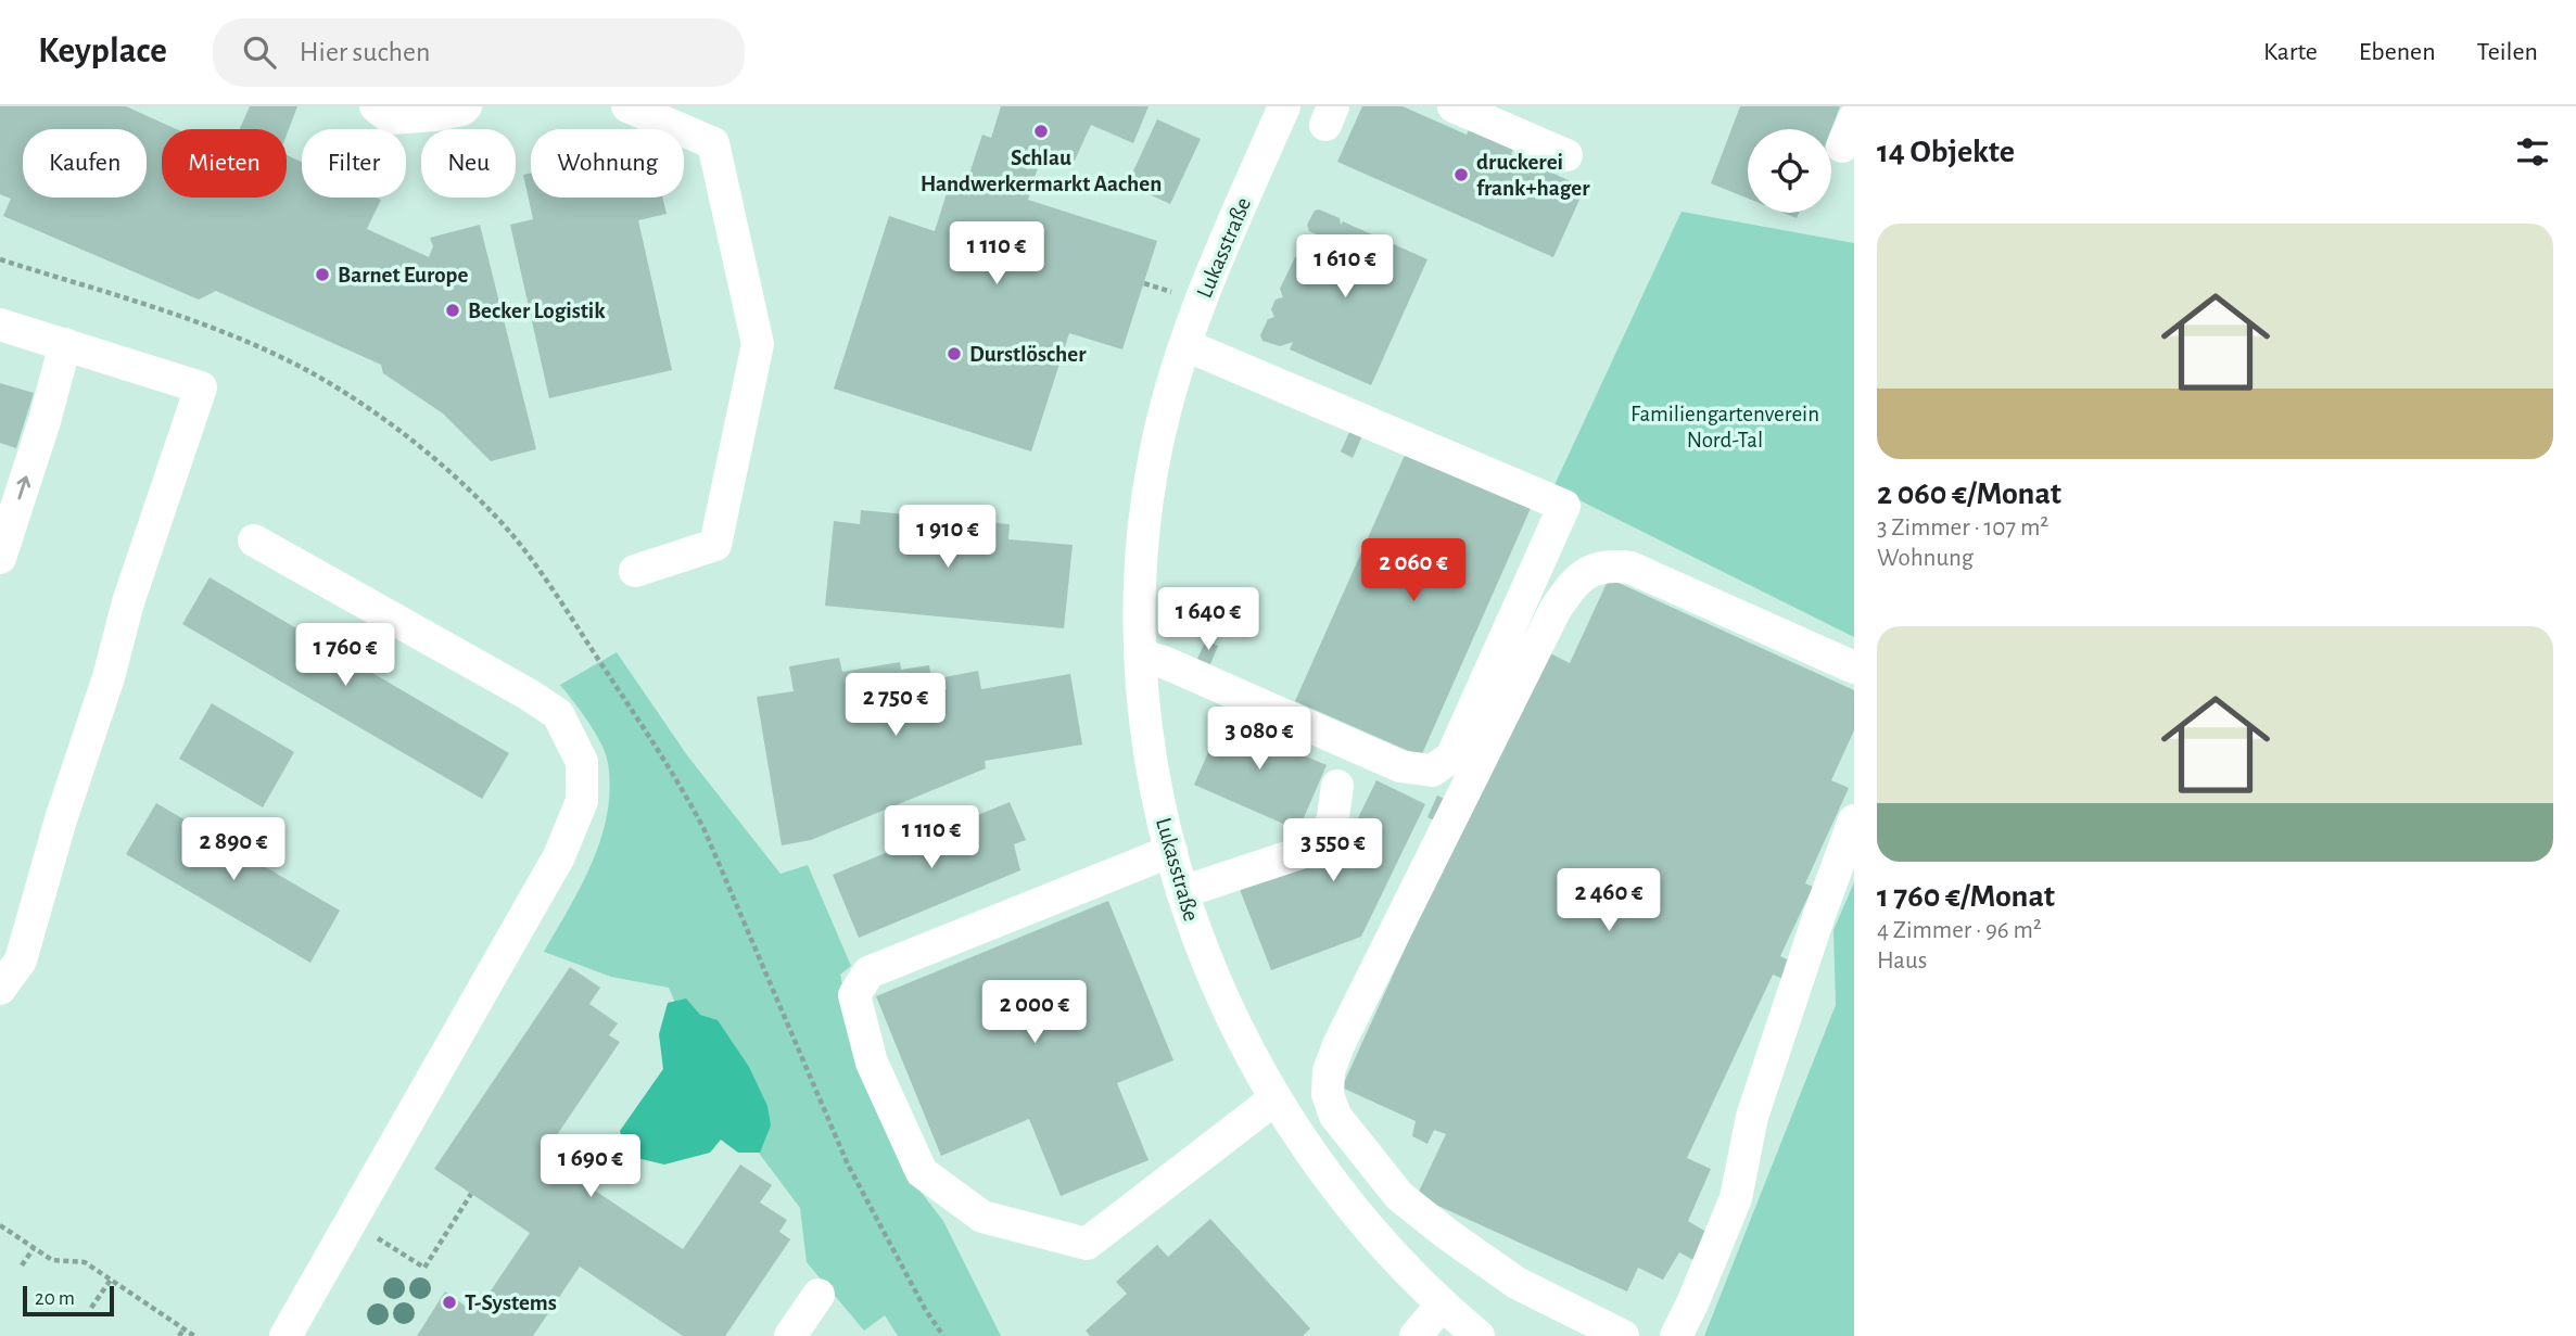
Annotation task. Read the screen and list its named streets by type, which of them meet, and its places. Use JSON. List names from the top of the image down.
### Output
{
  "streets": {
    "street": ["Lukasstraße"]
  },
  "parks": ["Familiengartenverein Nord-Tal"],
  "places": [
    "Schlau Handwerkermarkt Aachen",
    "druckerei frank+hager",
    "Barnet Europe",
    "Becker Logistik",
    "Durstlöscher",
    "T-Systems"
  ],
  "scale_bar": "20 m",
  "page": {
    "header": "Keyplace",
    "search": "Hier suchen",
    "nav": ["Karte", "Ebenen", "Teilen"],
    "heading": "14 Objekte",
    "chip": [
      "Kaufen",
      "Mieten",
      "Filter",
      "Neu",
      "Wohnung"
    ],
    "list": [
      {
        "name": "2 060 €/Monat",
        "note": "3 Zimmer · 107 m² · Wohnung"
      },
      {
        "name": "1 760 €/Monat",
        "note": "4 Zimmer · 96 m² · Haus"
      }
    ],
    "price": [
      "1 110 €",
      "1 610 €",
      "1 910 €",
      "2 060 €",
      "1 640 €",
      "1 760 €",
      "2 750 €",
      "3 080 €",
      "1 110 €",
      "2 890 €",
      "3 550 €",
      "2 460 €",
      "2 000 €",
      "1 690 €"
    ],
    "scale": "20 m"
  }
}
